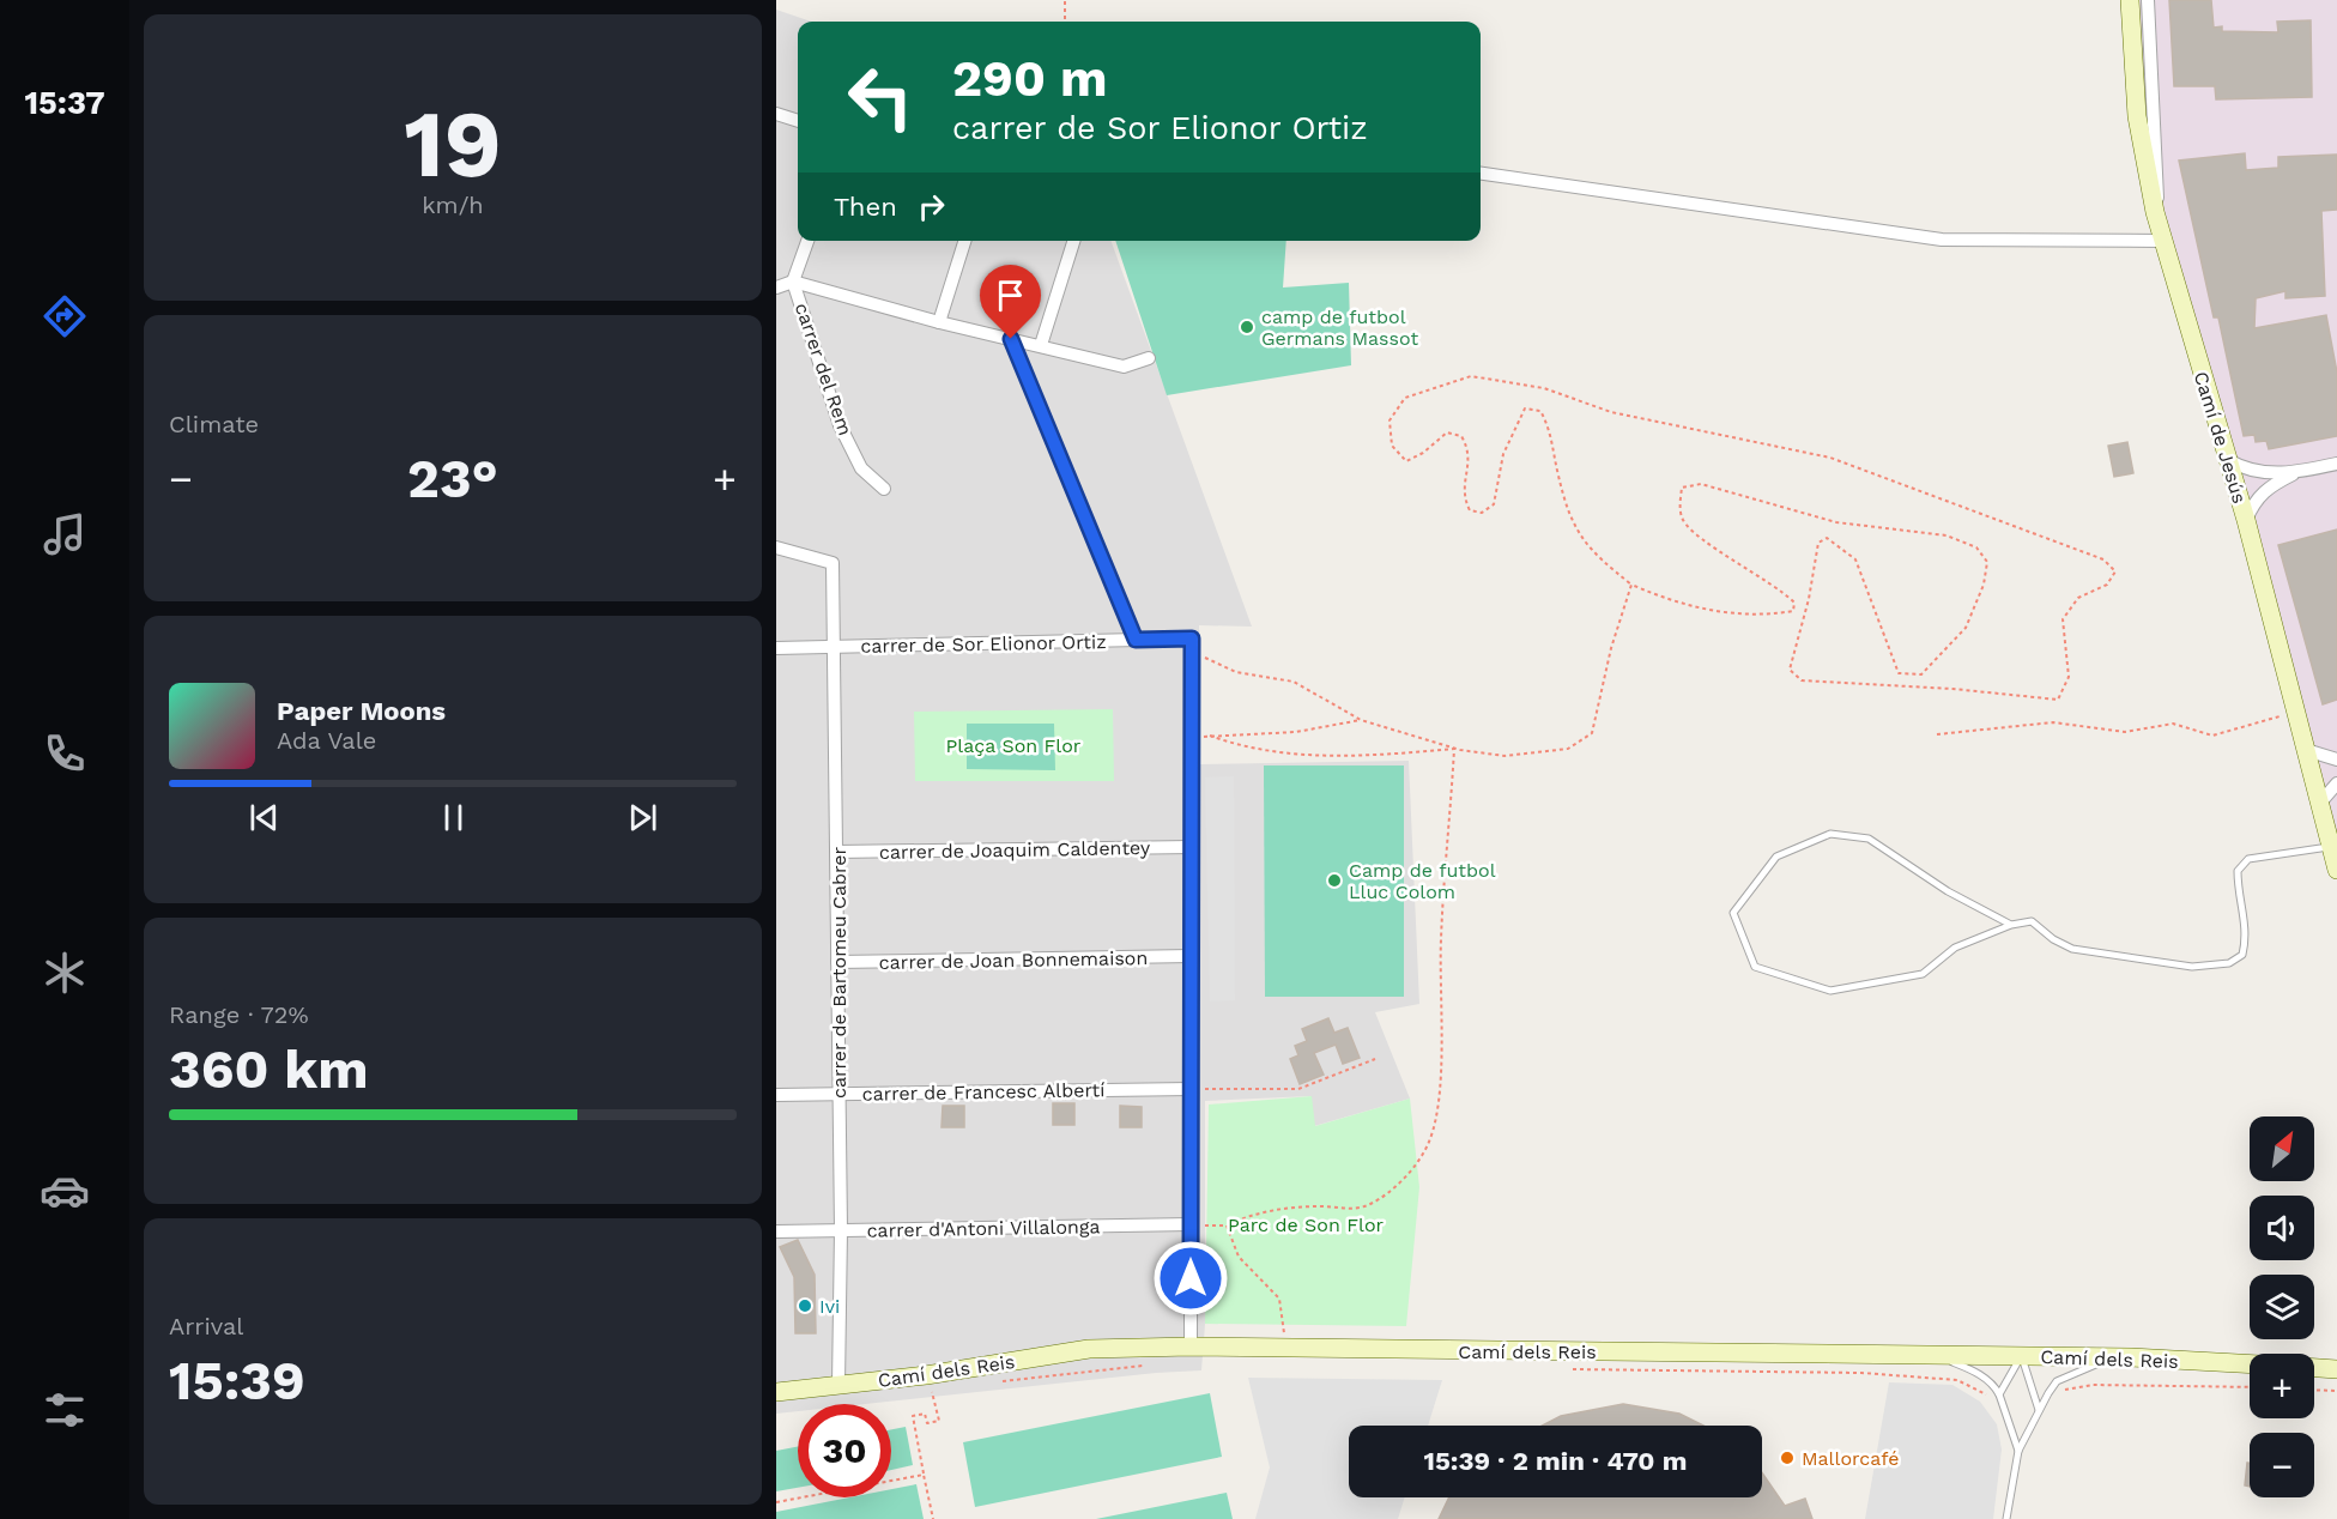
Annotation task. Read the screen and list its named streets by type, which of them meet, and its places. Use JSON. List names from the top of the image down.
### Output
{
  "streets": {
    "street": [
      "carrer del Rem",
      "Camí de Jesús",
      "carrer de Sor Elionor Ortiz",
      "carrer de Joaquim Caldentey",
      "carrer de Joan Bonnemaison",
      "carrer de Bartomeu Cabrer",
      "carrer de Francesc Albertí",
      "carrer d'Antoni Villalonga",
      "Camí dels Reis"
    ]
  },
  "crossings": [
    ["carrer de Sor Elionor Ortiz", "carrer de Bartomeu Cabrer"],
    ["carrer de Joaquim Caldentey", "carrer de Bartomeu Cabrer"],
    ["carrer de Joan Bonnemaison", "carrer de Bartomeu Cabrer"],
    ["carrer de Bartomeu Cabrer", "carrer de Francesc Albertí"],
    ["carrer de Bartomeu Cabrer", "carrer d'Antoni Villalonga"],
    ["carrer de Bartomeu Cabrer", "Camí dels Reis"]
  ],
  "parks": ["Plaça Son Flor", "Parc de Son Flor"],
  "places": [
    "camp de futbol Germans Massot",
    "Camp de futbol Lluc Colom",
    "Ivi",
    "Mallorcafé"
  ],
  "north": "top right",
  "page": {
    "tabs": "15:37",
    "tile": [
      ["19", "km/h"],
      "Climate",
      ["Range · 72%", "360 km"],
      ["Arrival", "15:39"]
    ],
    "turn": ["290 m", "carrer de Sor Elionor Ortiz"],
    "then": "Then",
    "heat": ["−", "23°", "+"],
    "song": ["Paper Moons", "Ada Vale"],
    "map_buttons": ["+", "−"],
    "limit": "30",
    "trip": "15:39 · 2 min · 470 m"
  }
}
